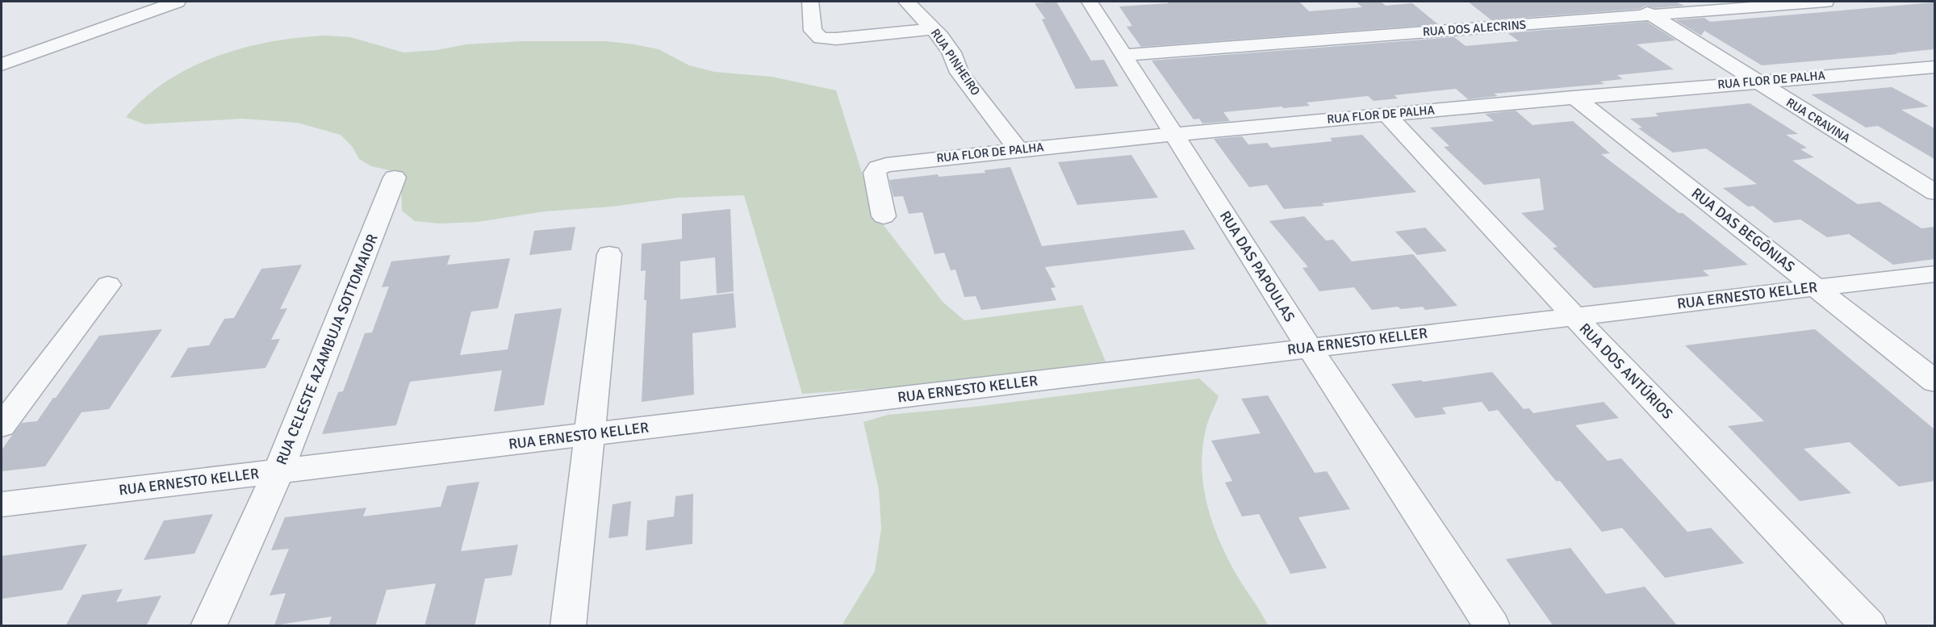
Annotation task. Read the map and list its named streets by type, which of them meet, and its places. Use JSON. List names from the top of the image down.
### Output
{
  "streets": {
    "street": [
      "RUA DOS ALECRINS",
      "RUA PINHEIRO",
      "RUA FLOR DE PALHA",
      "RUA CRAVINA",
      "RUA DAS BEGÔNIAS",
      "RUA DAS PAPOULAS",
      "RUA ERNESTO KELLER",
      "RUA CELESTE AZAMBUJA SOTTOMAIOR",
      "RUA DOS ANTÚRIOS"
    ]
  },
  "crossings": [
    ["RUA DOS ALECRINS", "RUA CRAVINA"],
    ["RUA DOS ALECRINS", "RUA DAS PAPOULAS"],
    ["RUA PINHEIRO", "RUA FLOR DE PALHA"],
    ["RUA FLOR DE PALHA", "RUA CRAVINA"],
    ["RUA FLOR DE PALHA", "RUA DAS BEGÔNIAS"],
    ["RUA FLOR DE PALHA", "RUA DAS PAPOULAS"],
    ["RUA FLOR DE PALHA", "RUA DOS ANTÚRIOS"],
    ["RUA DAS BEGÔNIAS", "RUA ERNESTO KELLER"],
    ["RUA DAS PAPOULAS", "RUA ERNESTO KELLER"],
    ["RUA ERNESTO KELLER", "RUA CELESTE AZAMBUJA SOTTOMAIOR"],
    ["RUA ERNESTO KELLER", "RUA DOS ANTÚRIOS"]
  ]
}
